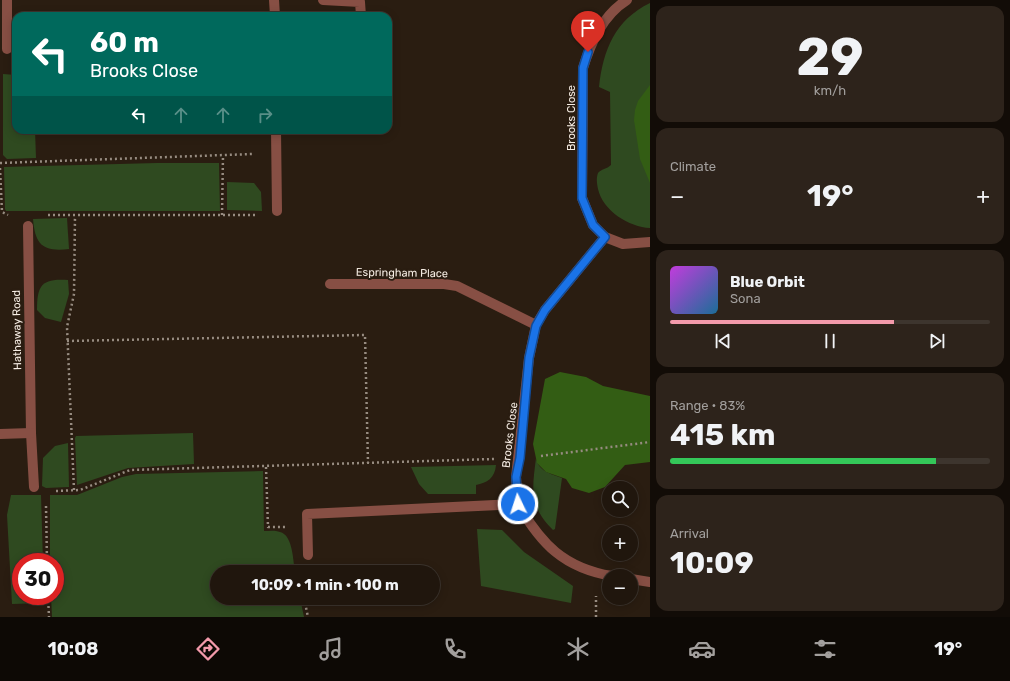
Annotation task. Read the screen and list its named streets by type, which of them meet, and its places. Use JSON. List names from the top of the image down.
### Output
{
  "streets": {
    "street": ["Brooks Close", "Espringham Place", "Hathaway Road"]
  },
  "crossings": [
    ["Brooks Close", "Espringham Place"]
  ],
  "page": {
    "tile": [
      ["29", "km/h"],
      "Climate",
      ["Range · 83%", "415 km"],
      ["Arrival", "10:09"]
    ],
    "turn": ["60 m", "Brooks Close"],
    "heat": ["−", "19°", "+"],
    "song": ["Blue Orbit", "Sona"],
    "map_buttons": ["+", "−"],
    "limit": "30",
    "trip": "10:09 · 1 min · 100 m",
    "tabs": ["10:08", "19°"]
  }
}
